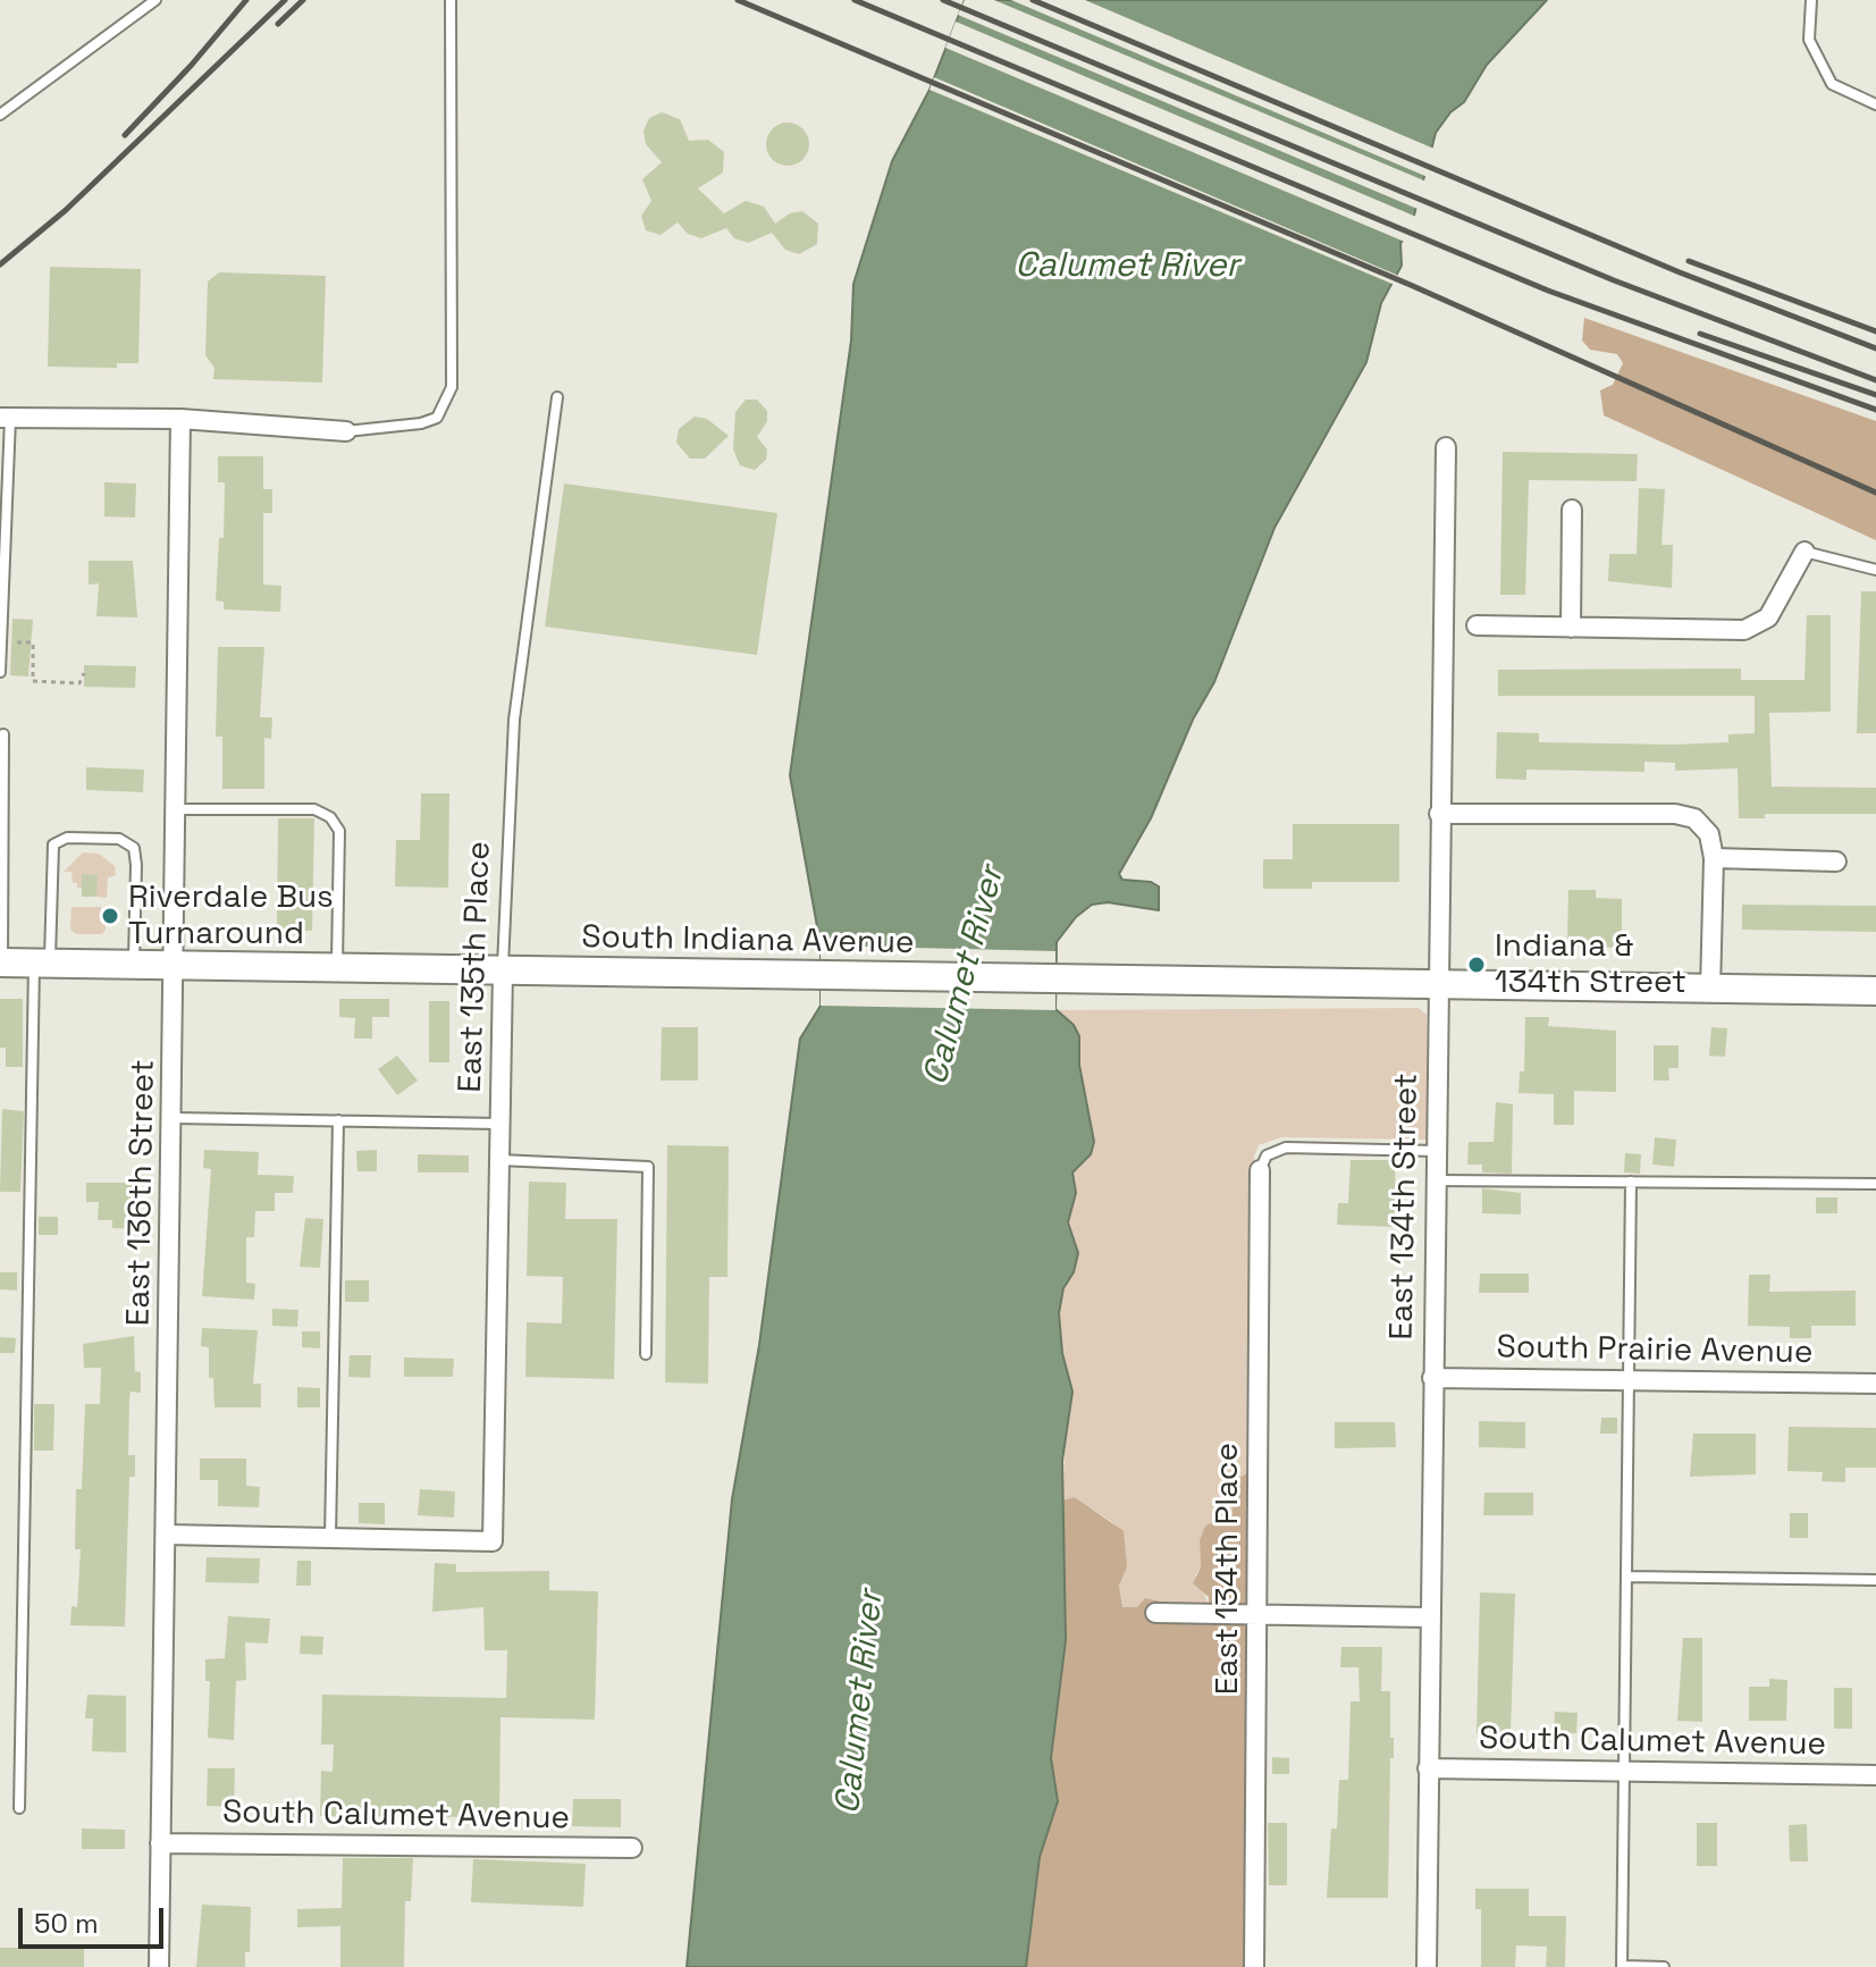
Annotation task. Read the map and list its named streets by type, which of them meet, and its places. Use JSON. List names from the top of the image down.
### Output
{
  "streets": {
    "main road": ["South Indiana Avenue"],
    "street": [
      "East 135th Place",
      "East 136th Street",
      "East 134th Street",
      "South Prairie Avenue",
      "East 134th Place",
      "South Calumet Avenue"
    ]
  },
  "crossings": [
    ["South Indiana Avenue", "East 135th Place"],
    ["South Indiana Avenue", "East 136th Street"],
    ["South Indiana Avenue", "East 134th Street"],
    ["East 136th Street", "South Calumet Avenue"],
    ["East 134th Street", "South Prairie Avenue"],
    ["East 134th Street", "South Calumet Avenue"]
  ],
  "water": ["Calumet River"],
  "places": ["Riverdale Bus Turnaround", "Indiana & 134th Street"],
  "scale_bar": "50 m"
}
